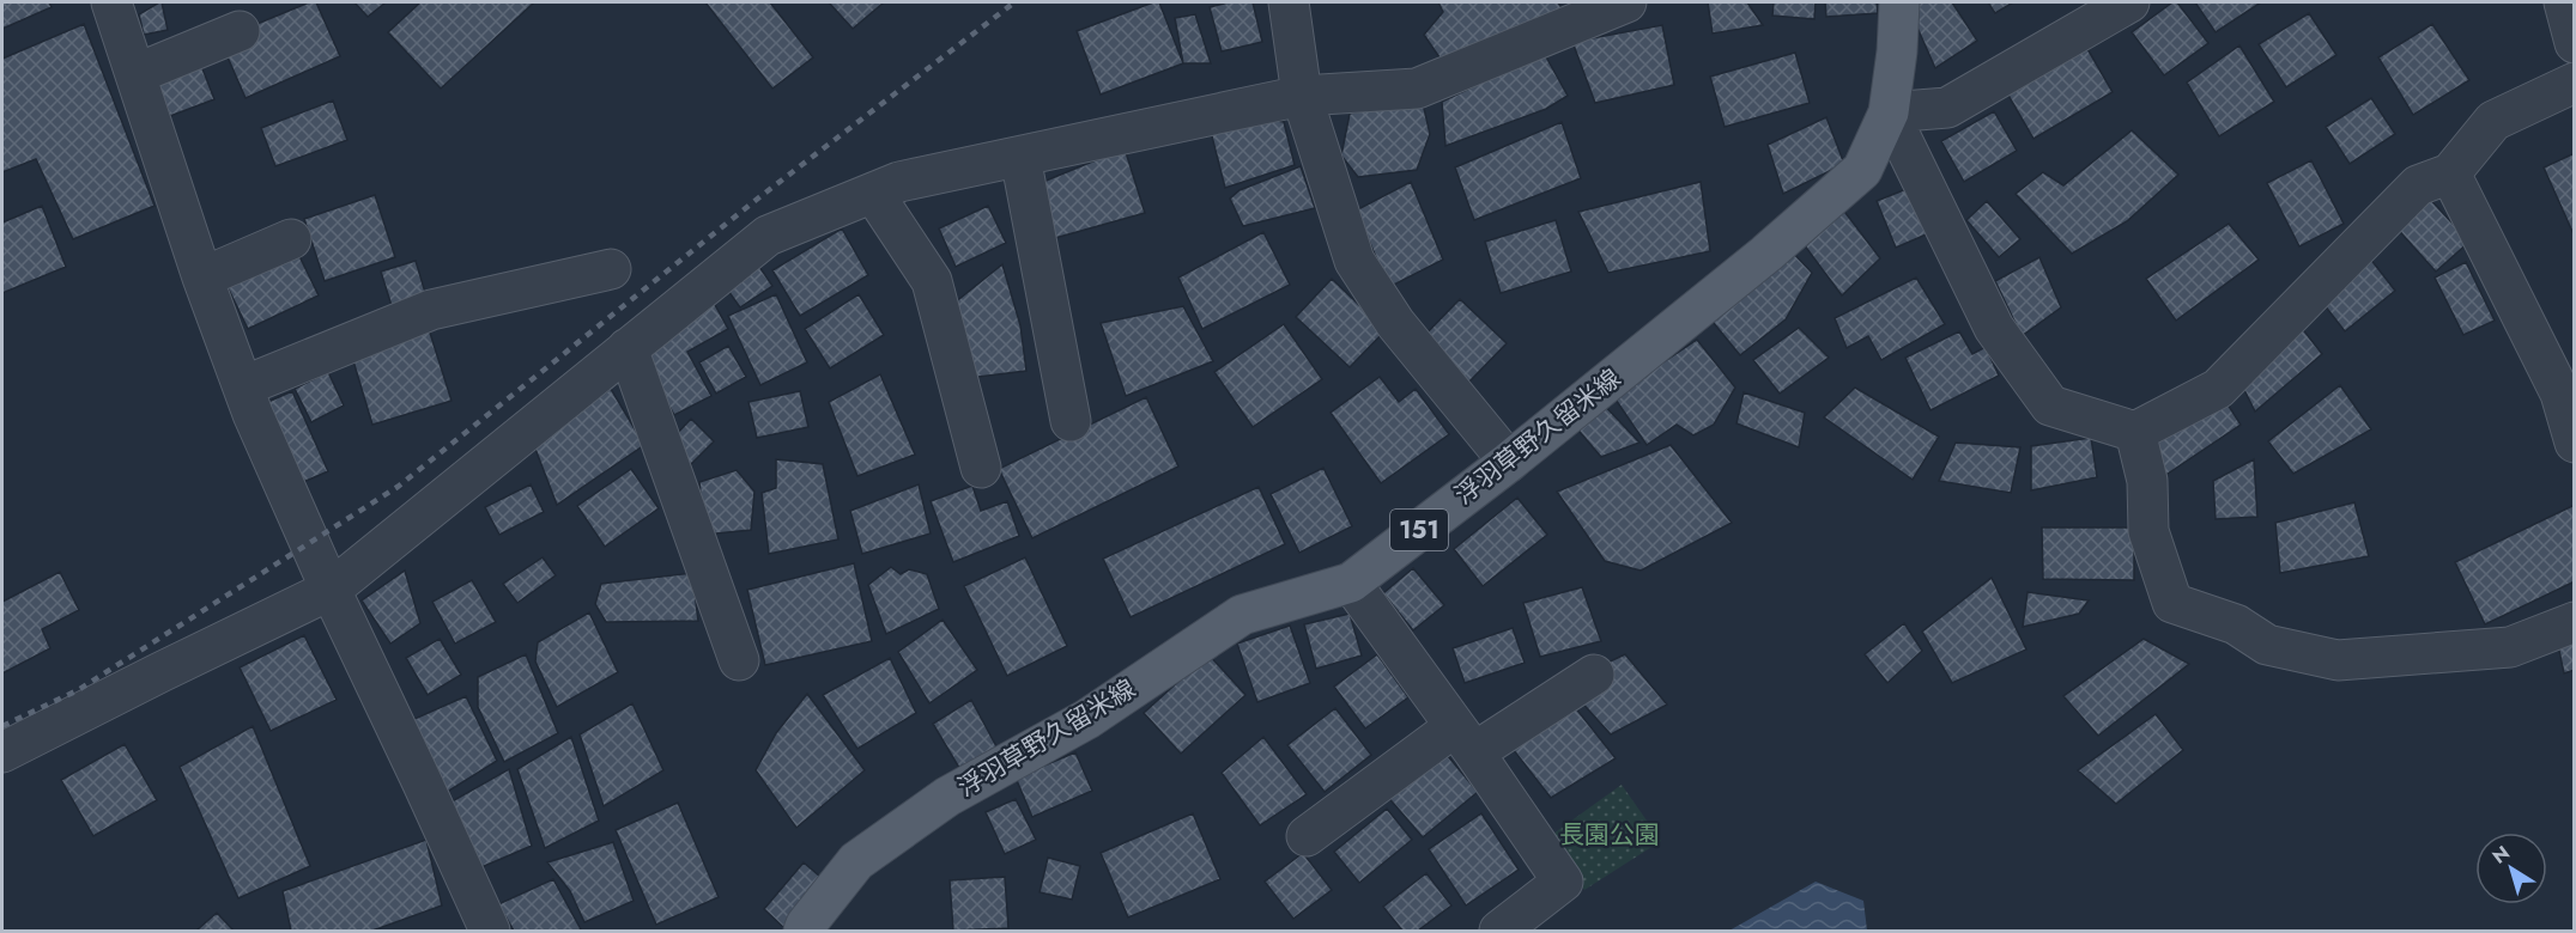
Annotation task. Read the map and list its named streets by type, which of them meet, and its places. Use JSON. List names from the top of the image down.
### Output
{
  "streets": {
    "main road": ["浮羽草野久留米線", "151"]
  },
  "parks": ["長園公園"],
  "north": "top left"
}
